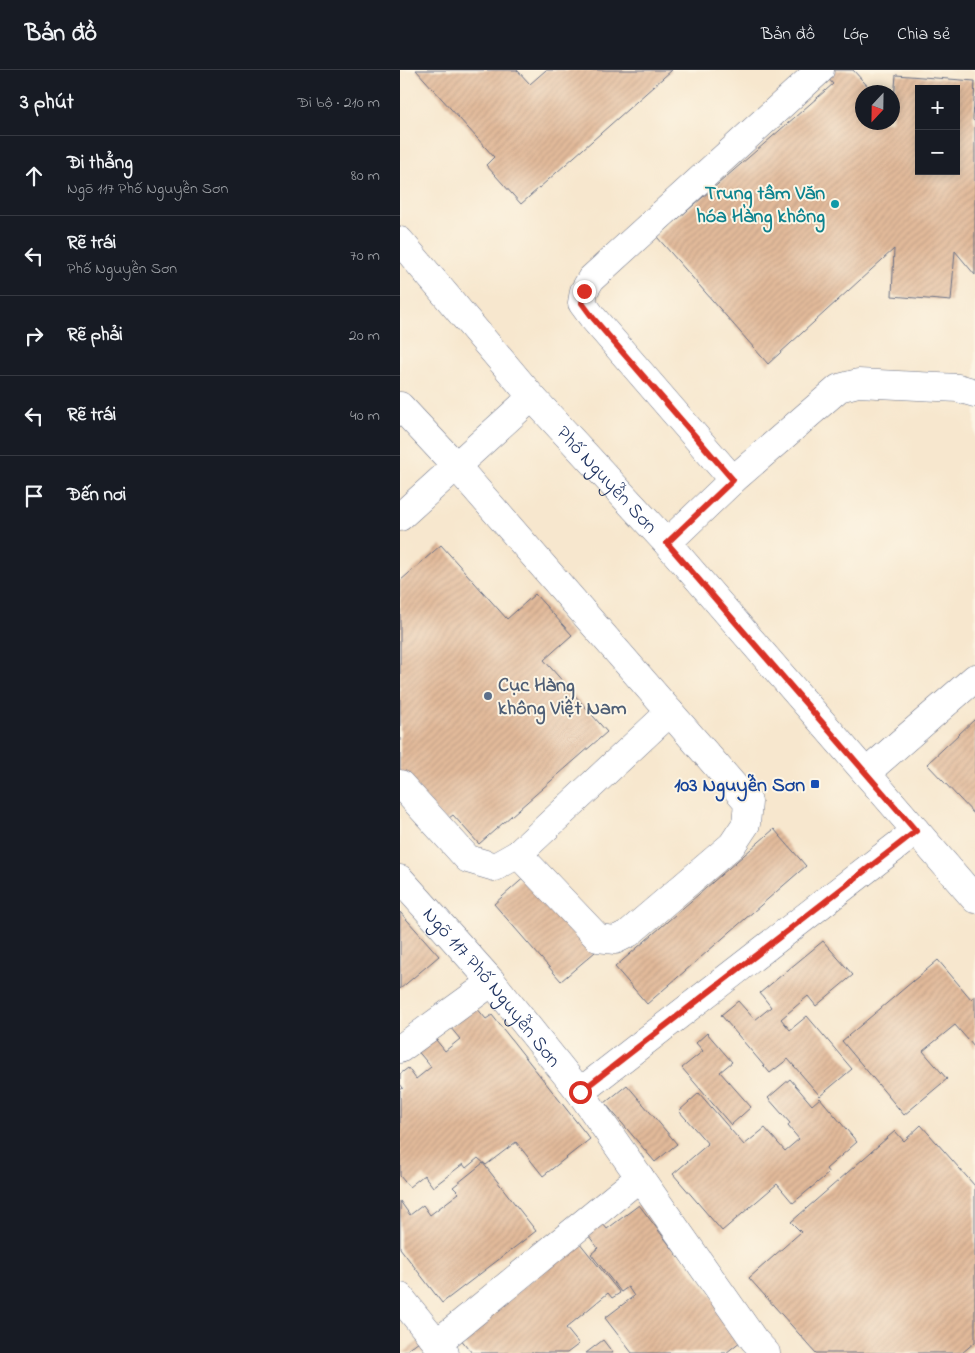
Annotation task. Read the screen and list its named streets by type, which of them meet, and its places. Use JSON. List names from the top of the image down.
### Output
{
  "streets": {
    "street": ["Phố Nguyễn Sơn", "Ngõ 117 Phố Nguyễn Sơn"]
  },
  "places": {
    "other": ["Trung tâm Văn hóa Hàng không", "Cục Hàng không Việt Nam"],
    "transit": ["103 Nguyễn Sơn"]
  },
  "north": "bottom",
  "page": {
    "header": "Bản đồ",
    "nav": ["Bản đồ", "Lớp", "Chia sẻ"],
    "heading": ["3 phút", "Đi bộ · 210 m"],
    "map_buttons": ["+", "−"],
    "list": [
      ["Đi thẳng", "Ngõ 117 Phố Nguyễn Sơn", "80 m"],
      ["Rẽ trái", "Phố Nguyễn Sơn", "70 m"],
      ["Rẽ phải", "20 m"],
      ["Rẽ trái", "40 m"],
      "Đến nơi"
    ]
  }
}
